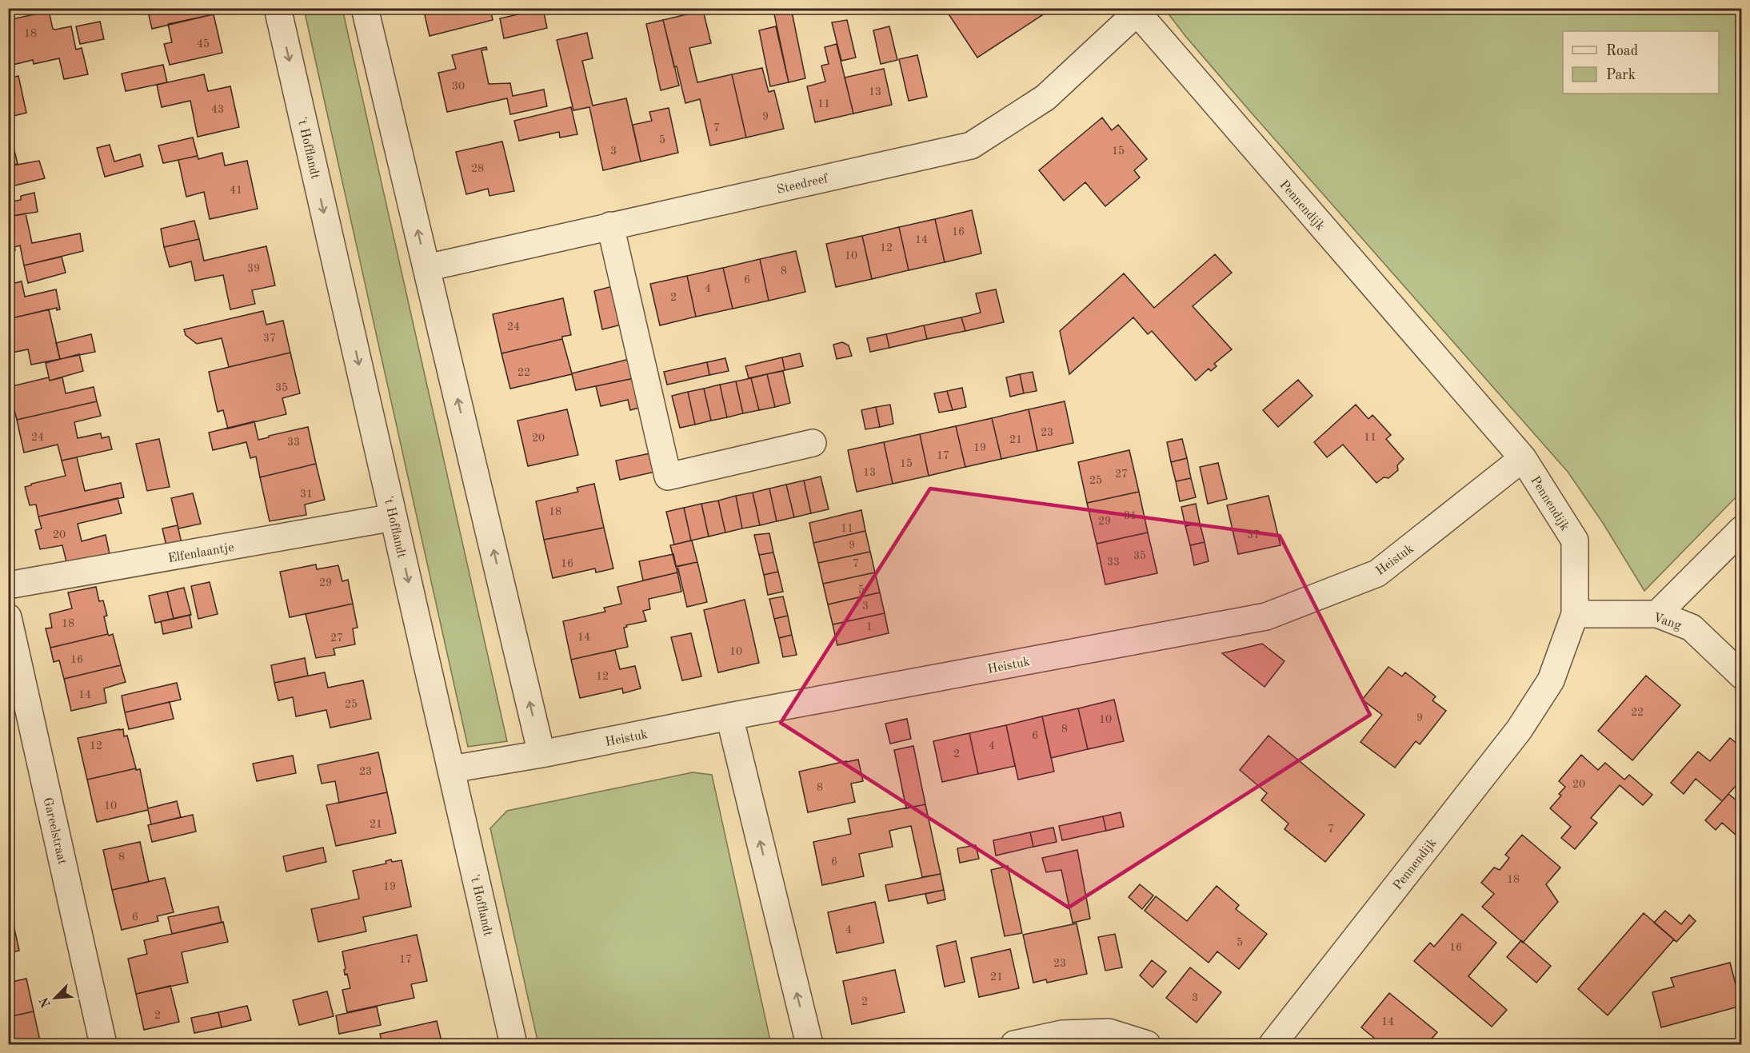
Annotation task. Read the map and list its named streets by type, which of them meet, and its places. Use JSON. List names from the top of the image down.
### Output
{
  "streets": {
    "street": [
      "'t Hofflandt",
      "Steedreef",
      "Pennendijk",
      "Elfenlaantje",
      "Heistuk",
      "Vang",
      "Gareelstraat"
    ]
  },
  "crossings": [
    ["'t Hofflandt", "Elfenlaantje"],
    ["'t Hofflandt", "Heistuk"],
    ["Steedreef", "Pennendijk"],
    ["Pennendijk", "Heistuk"],
    ["Pennendijk", "Vang"]
  ],
  "house_numbers": [
    "18",
    "45",
    "30",
    "13",
    "11",
    "43",
    "9",
    "7",
    "5",
    "3",
    "15",
    "28",
    "41",
    "16",
    "14",
    "12",
    "10",
    "39",
    "8",
    "6",
    "4",
    "2",
    "24",
    "37",
    "22",
    "35",
    "23",
    "24",
    "11",
    "20",
    "21",
    "33",
    "19",
    "17",
    "15",
    "13",
    "27",
    "25",
    "31",
    "18",
    "31",
    "29",
    "11",
    "20",
    "37",
    "9",
    "35",
    "33",
    "16",
    "7",
    "29",
    "5",
    "3",
    "18",
    "1",
    "14",
    "27",
    "10",
    "16",
    "12",
    "14",
    "25",
    "22",
    "9",
    "10",
    "8",
    "6",
    "12",
    "4",
    "2",
    "23",
    "20",
    "8",
    "10",
    "21",
    "7",
    "8",
    "6",
    "18",
    "19",
    "6",
    "4",
    "5",
    "16",
    "17",
    "23",
    "21",
    "3",
    "2",
    "2",
    "14"
  ],
  "legend": ["Road", "Park"],
  "north": "bottom left"
}
